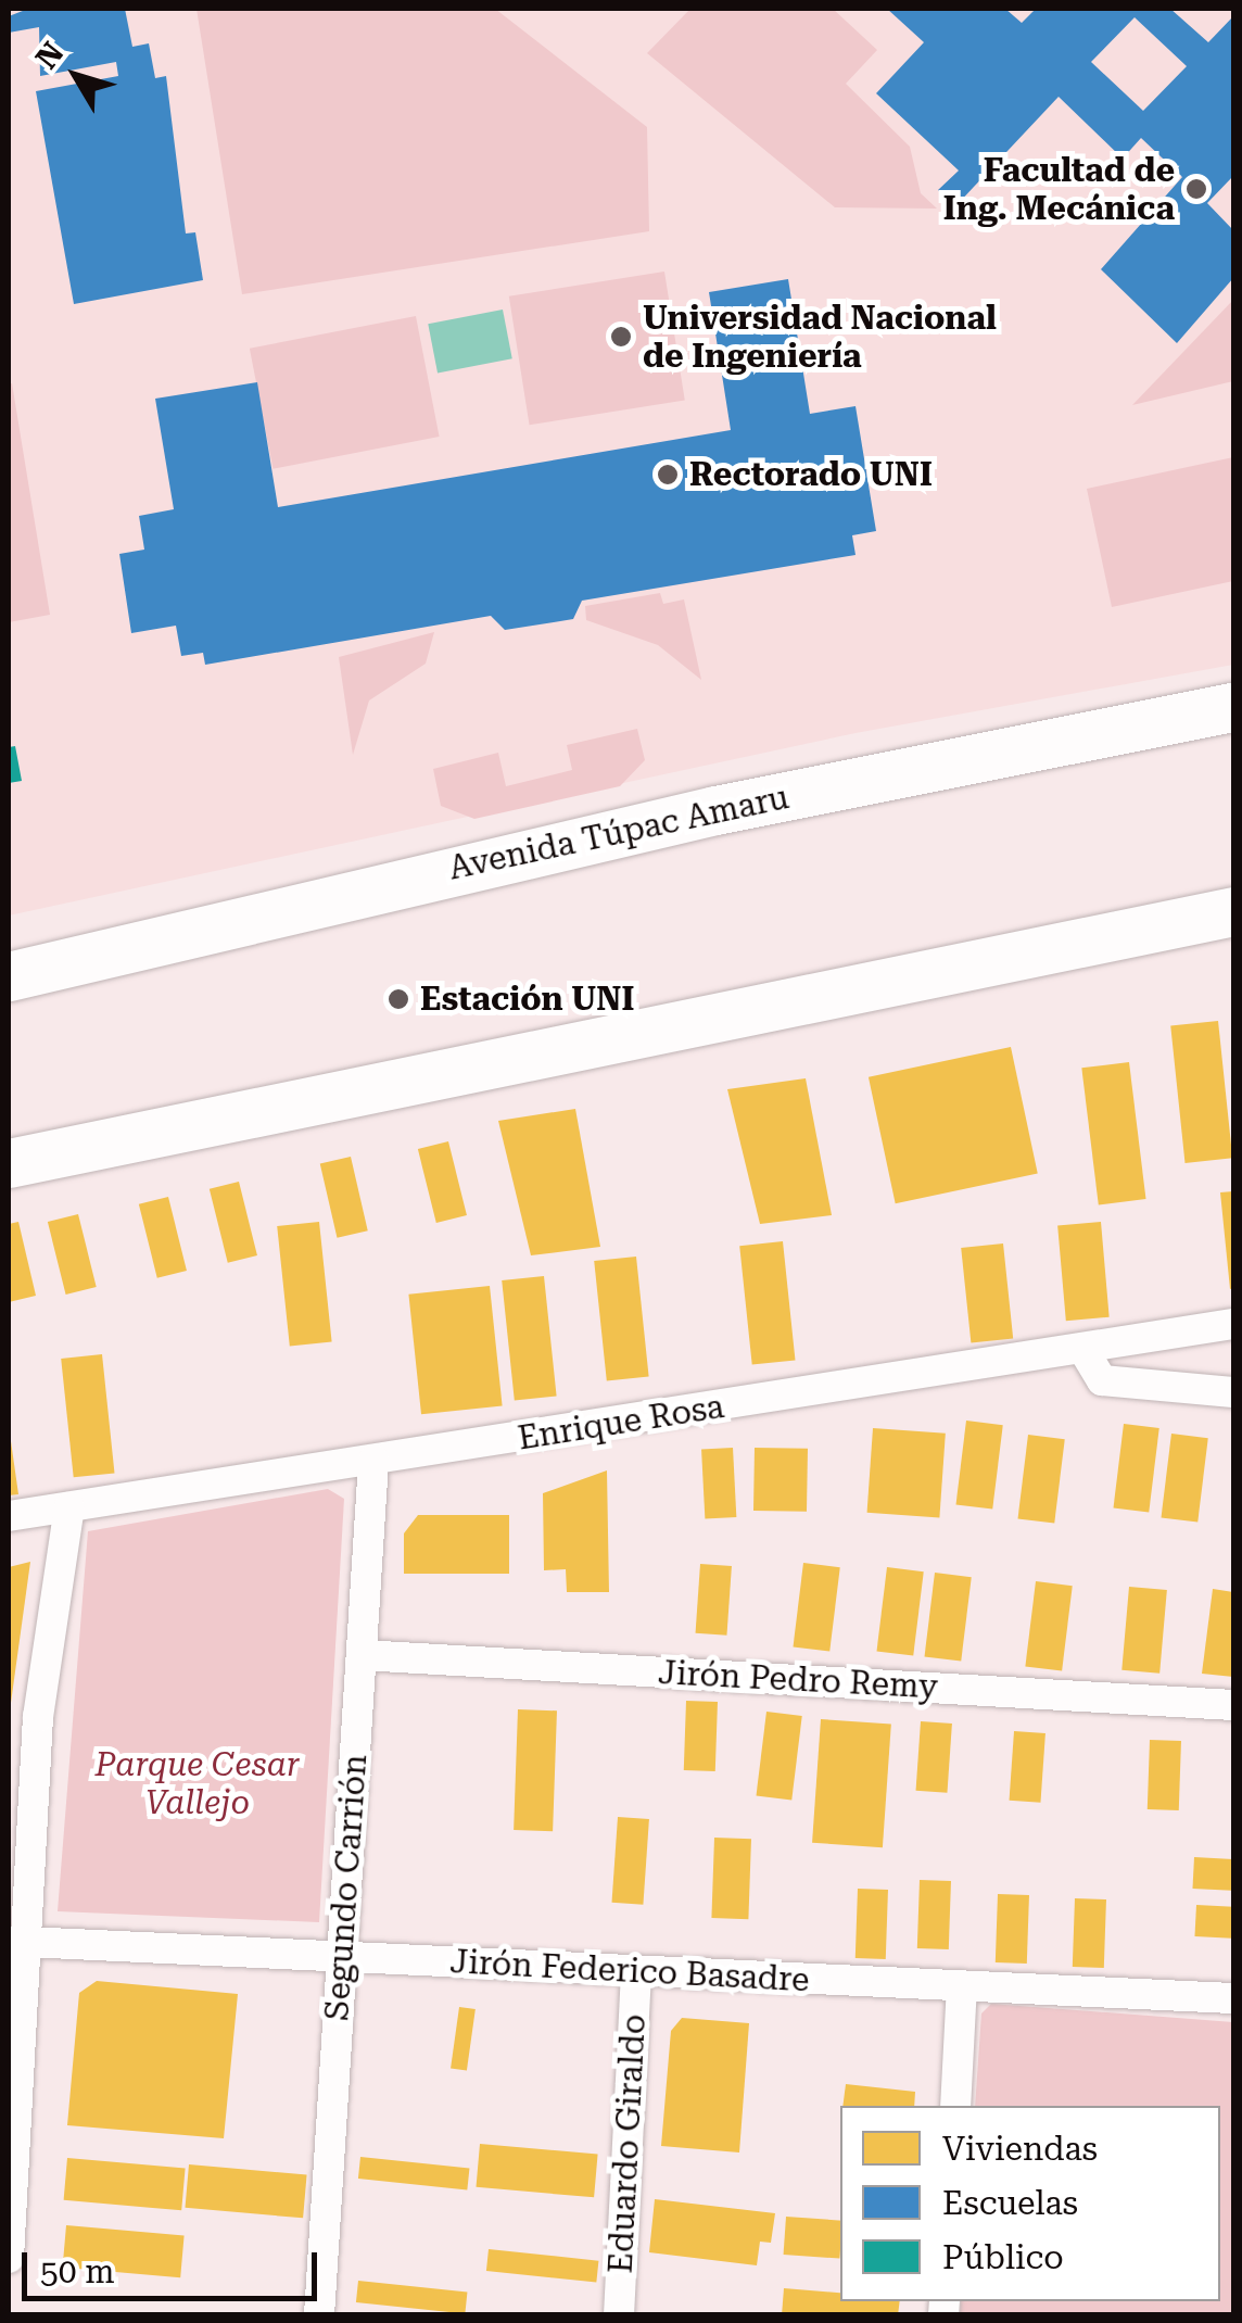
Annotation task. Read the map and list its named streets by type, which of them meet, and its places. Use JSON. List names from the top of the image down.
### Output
{
  "streets": {
    "main road": ["Avenida Túpac Amaru"],
    "street": [
      "Enrique Rosa",
      "Jirón Pedro Remy",
      "Segundo Carrión",
      "Jirón Federico Basadre",
      "Eduardo Giraldo"
    ]
  },
  "crossings": [
    ["Enrique Rosa", "Segundo Carrión"],
    ["Jirón Pedro Remy", "Segundo Carrión"],
    ["Segundo Carrión", "Jirón Federico Basadre"],
    ["Jirón Federico Basadre", "Eduardo Giraldo"]
  ],
  "parks": ["Parque Cesar Vallejo"],
  "places": [
    "Facultad de Ing. Mecánica",
    "Universidad Nacional de Ingeniería",
    "Rectorado UNI",
    "Estación UNI"
  ],
  "legend": ["Viviendas", "Escuelas", "Público"],
  "scale_bar": "50 m",
  "north": "top left"
}
